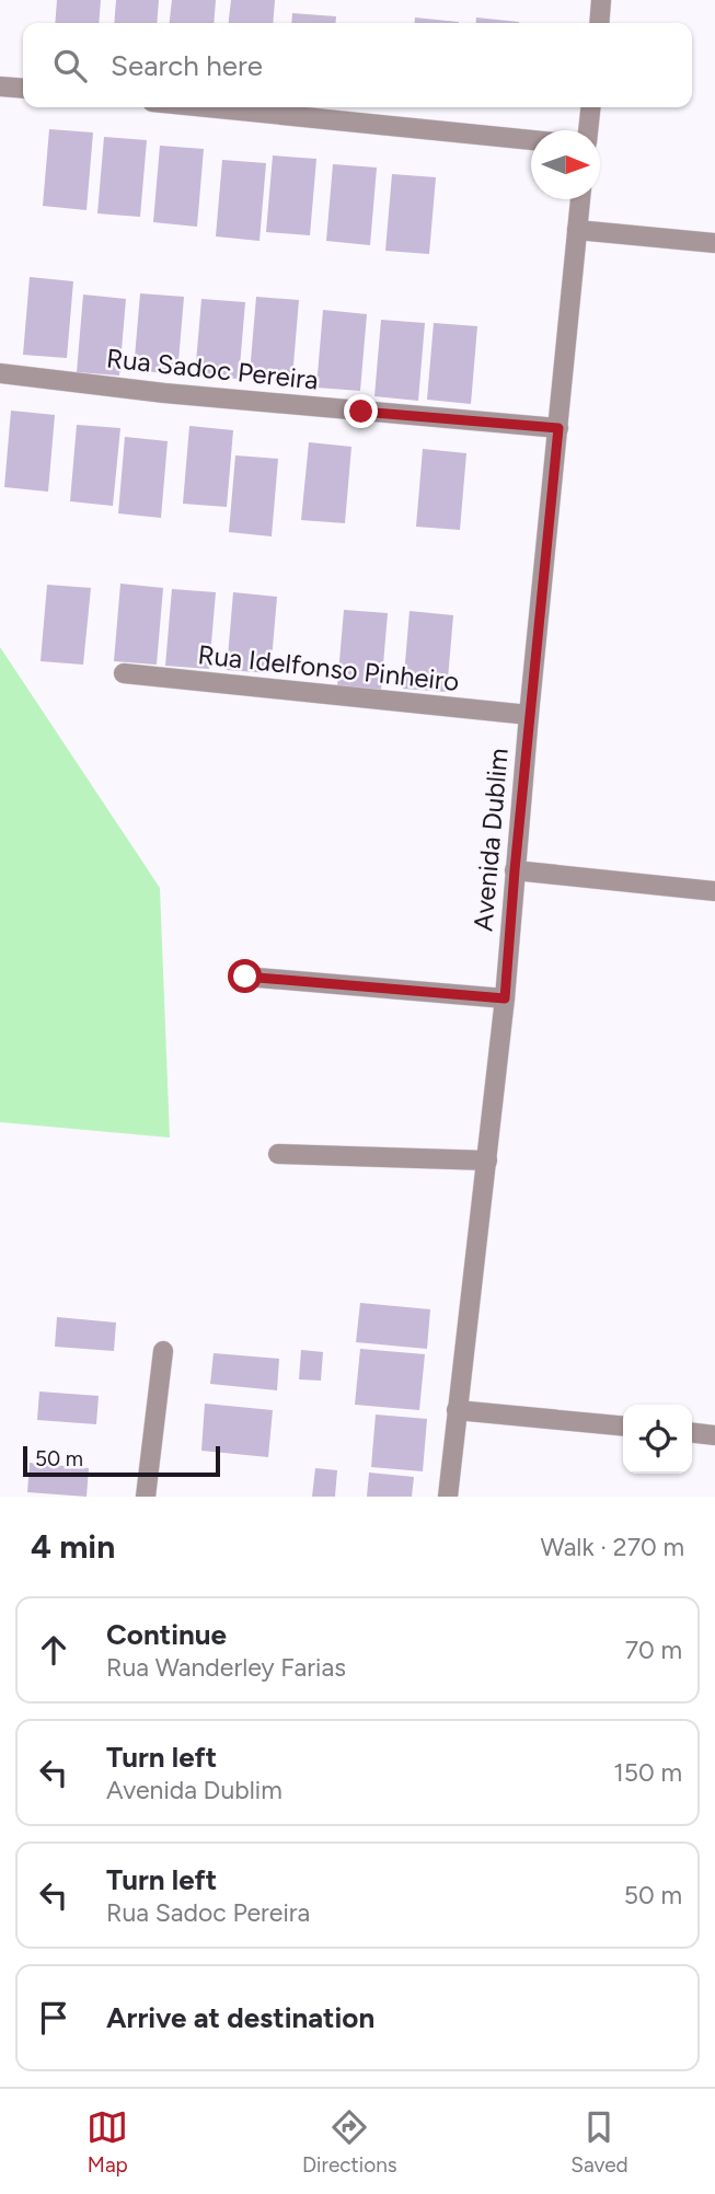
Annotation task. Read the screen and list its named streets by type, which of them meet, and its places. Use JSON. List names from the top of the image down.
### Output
{
  "streets": {
    "street": ["Rua Sadoc Pereira", "Rua Idelfonso Pinheiro", "Avenida Dublim"]
  },
  "crossings": [
    ["Rua Sadoc Pereira", "Avenida Dublim"],
    ["Rua Idelfonso Pinheiro", "Avenida Dublim"]
  ],
  "scale_bar": "50 m",
  "north": "right",
  "page": {
    "search": "Search here",
    "scale": "50 m",
    "heading": ["4 min", "Walk · 270 m"],
    "list": [
      ["Continue", "Rua Wanderley Farias", "70 m"],
      ["Turn left", "Avenida Dublim", "150 m"],
      ["Turn left", "Rua Sadoc Pereira", "50 m"],
      "Arrive at destination"
    ],
    "nav": ["Map", "Directions", "Saved"]
  }
}
